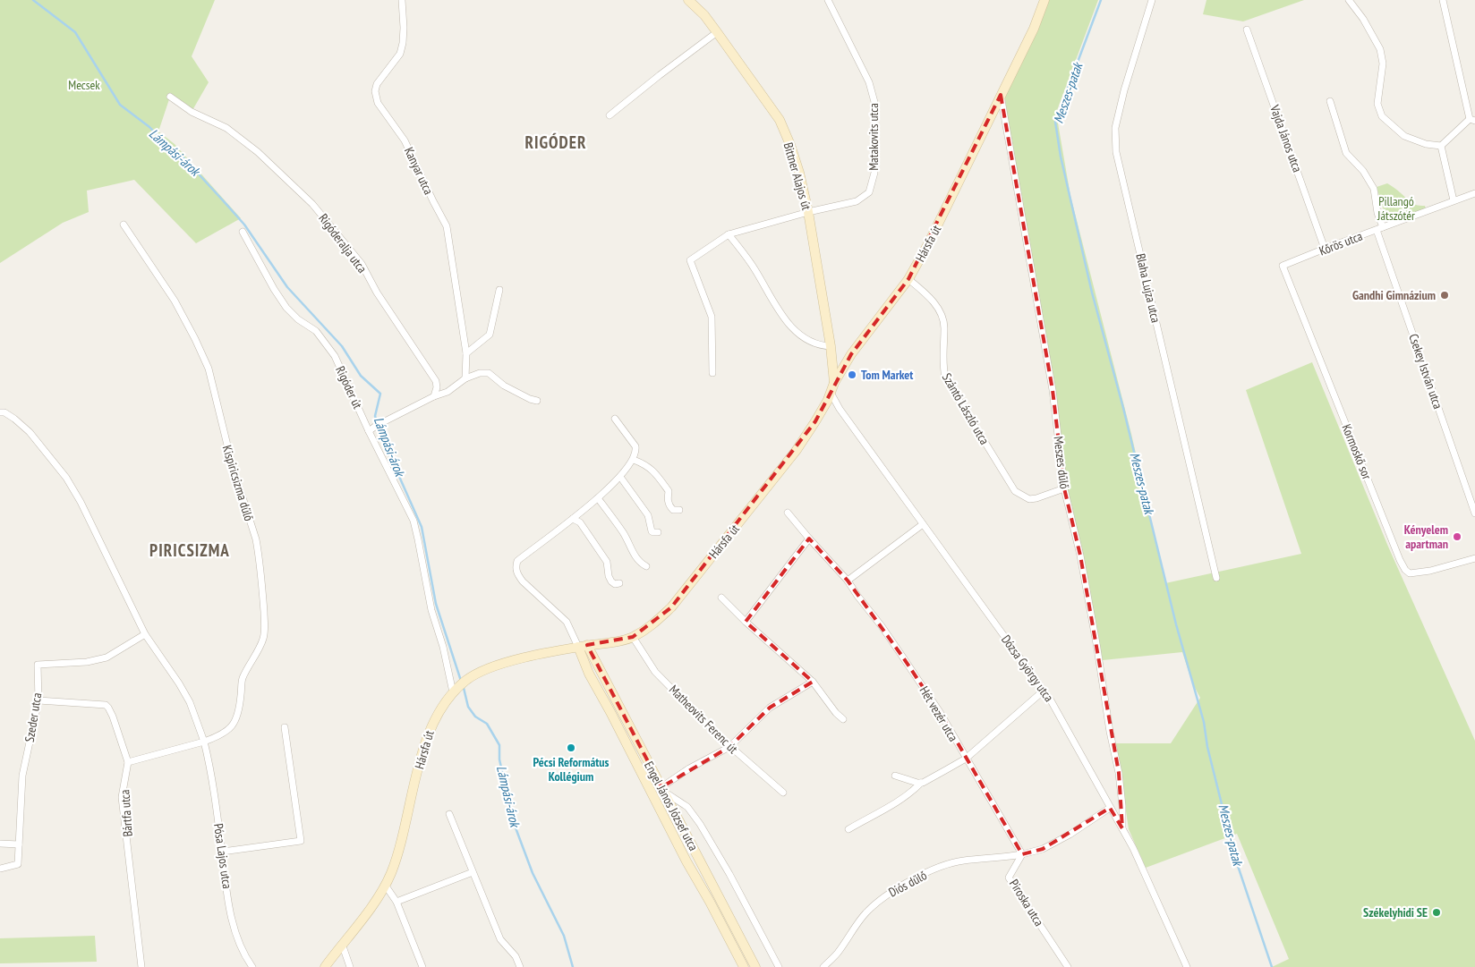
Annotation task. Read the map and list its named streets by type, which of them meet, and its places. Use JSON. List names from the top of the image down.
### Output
{
  "streets": {
    "street": [
      "Matakovits utca",
      "Vajda János utca",
      "Kanyar utca",
      "Bittner Alajos út",
      "Rigóderalja utca",
      "Hársfa út",
      "Kőrös utca",
      "Blaha Lujza utca",
      "Csekey István utca",
      "Rigóder út",
      "Szántó László utca",
      "Kormoskő sor",
      "Meszes dűlő",
      "Kispiricsizma dűlő",
      "Dózsa György utca",
      "Hét vezér utca",
      "Szeder utca",
      "Matheovits Ferenc út",
      "Engel János József utca",
      "Bártfa utca",
      "Pósa Lajos utca",
      "Diós dűlő",
      "Piroska utca"
    ]
  },
  "crossings": [
    ["Matakovits utca", "Bittner Alajos út"],
    ["Vajda János utca", "Kőrös utca"],
    ["Bittner Alajos út", "Hársfa út"],
    ["Hársfa út", "Rigóder út"],
    ["Hársfa út", "Szántó László utca"],
    ["Hársfa út", "Meszes dűlő"],
    ["Hársfa út", "Dózsa György utca"],
    ["Hársfa út", "Matheovits Ferenc út"],
    ["Hársfa út", "Engel János József utca"],
    ["Kőrös utca", "Csekey István utca"],
    ["Kőrös utca", "Kormoskő sor"],
    ["Szántó László utca", "Meszes dűlő"],
    ["Meszes dűlő", "Dózsa György utca"],
    ["Kispiricsizma dűlő", "Bártfa utca"],
    ["Kispiricsizma dűlő", "Pósa Lajos utca"],
    ["Hét vezér utca", "Diós dűlő"],
    ["Hét vezér utca", "Piroska utca"],
    ["Szeder utca", "Bártfa utca"],
    ["Diós dűlő", "Piroska utca"]
  ],
  "districts": ["RIGÓDER", "PIRICSIZMA"],
  "water": ["Meszes-patak", "Lámpási-árok"],
  "parks": ["Mecsek", "Pillangó Játszótér"],
  "places": [
    "Gandhi Gimnázium",
    "Tom Market",
    "Kényelem apartman",
    "Pécsi Református Kollégium",
    "Székelyhidi SE"
  ]
}
